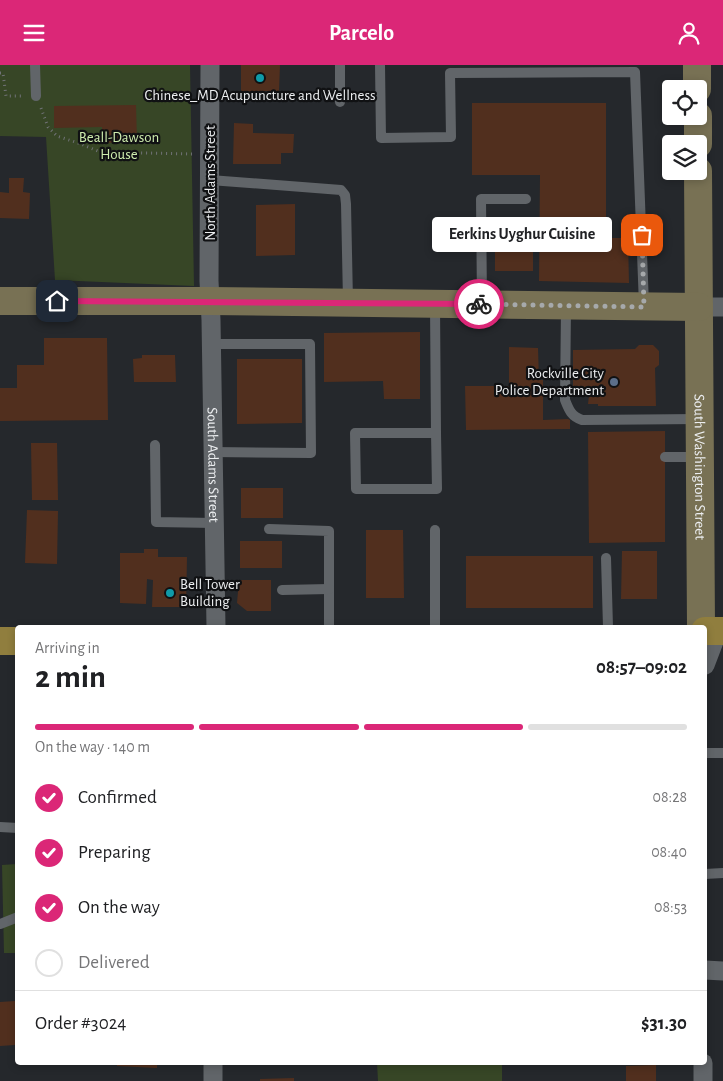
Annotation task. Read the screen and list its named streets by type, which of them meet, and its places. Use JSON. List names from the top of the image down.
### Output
{
  "streets": {
    "street": ["North Adams Street", "South Adams Street", "South Washington Street"]
  },
  "crossings": [
    ["North Adams Street", "South Adams Street"]
  ],
  "parks": ["Beall-Dawson House"],
  "places": [
    "Chinese_MD Acupuncture and Wellness",
    "Eerkins Uyghur Cuisine",
    "Rockville City Police Department",
    "Bell Tower Building"
  ],
  "page": {
    "header": "Parcelo",
    "bubble": "Eerkins Uyghur Cuisine",
    "heading": ["2 min", "Arriving in", "08:57–09:02"],
    "panel": ["Order #3024", "$31.30"],
    "bar": "On the way · 140 m",
    "list": [
      ["Confirmed", "08:28"],
      ["Preparing", "08:40"],
      ["On the way", "08:53"],
      "Delivered"
    ]
  }
}
